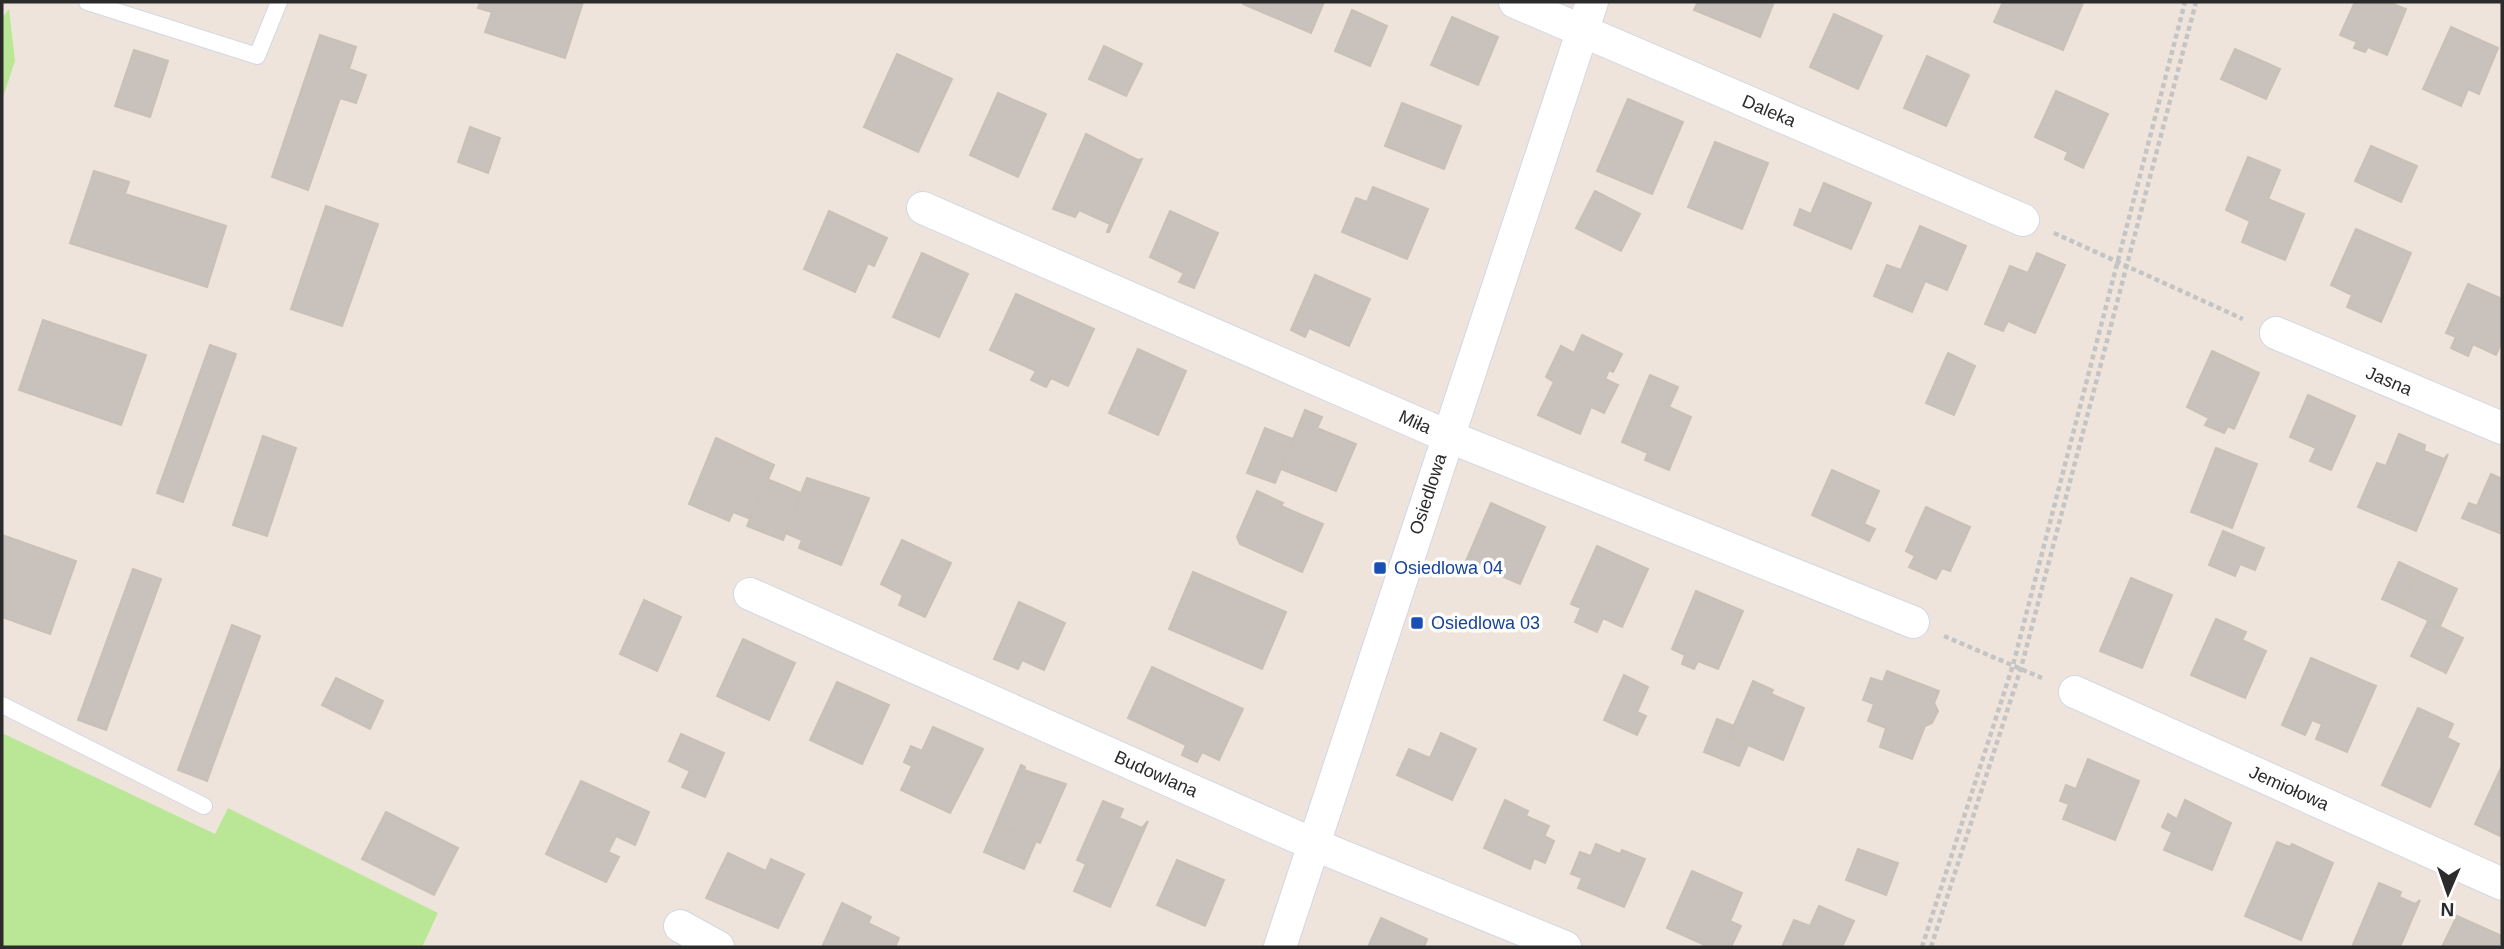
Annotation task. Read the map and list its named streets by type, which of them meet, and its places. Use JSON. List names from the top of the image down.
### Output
{
  "streets": {
    "street": [
      "Daleka",
      "Jasna",
      "Miła",
      "Osiedlowa",
      "Budowlana",
      "Jemiołowa"
    ]
  },
  "crossings": [
    ["Daleka", "Osiedlowa"],
    ["Miła", "Osiedlowa"],
    ["Osiedlowa", "Budowlana"]
  ],
  "places": {
    "transit": ["Osiedlowa 04", "Osiedlowa 03"]
  },
  "north": "bottom"
}
